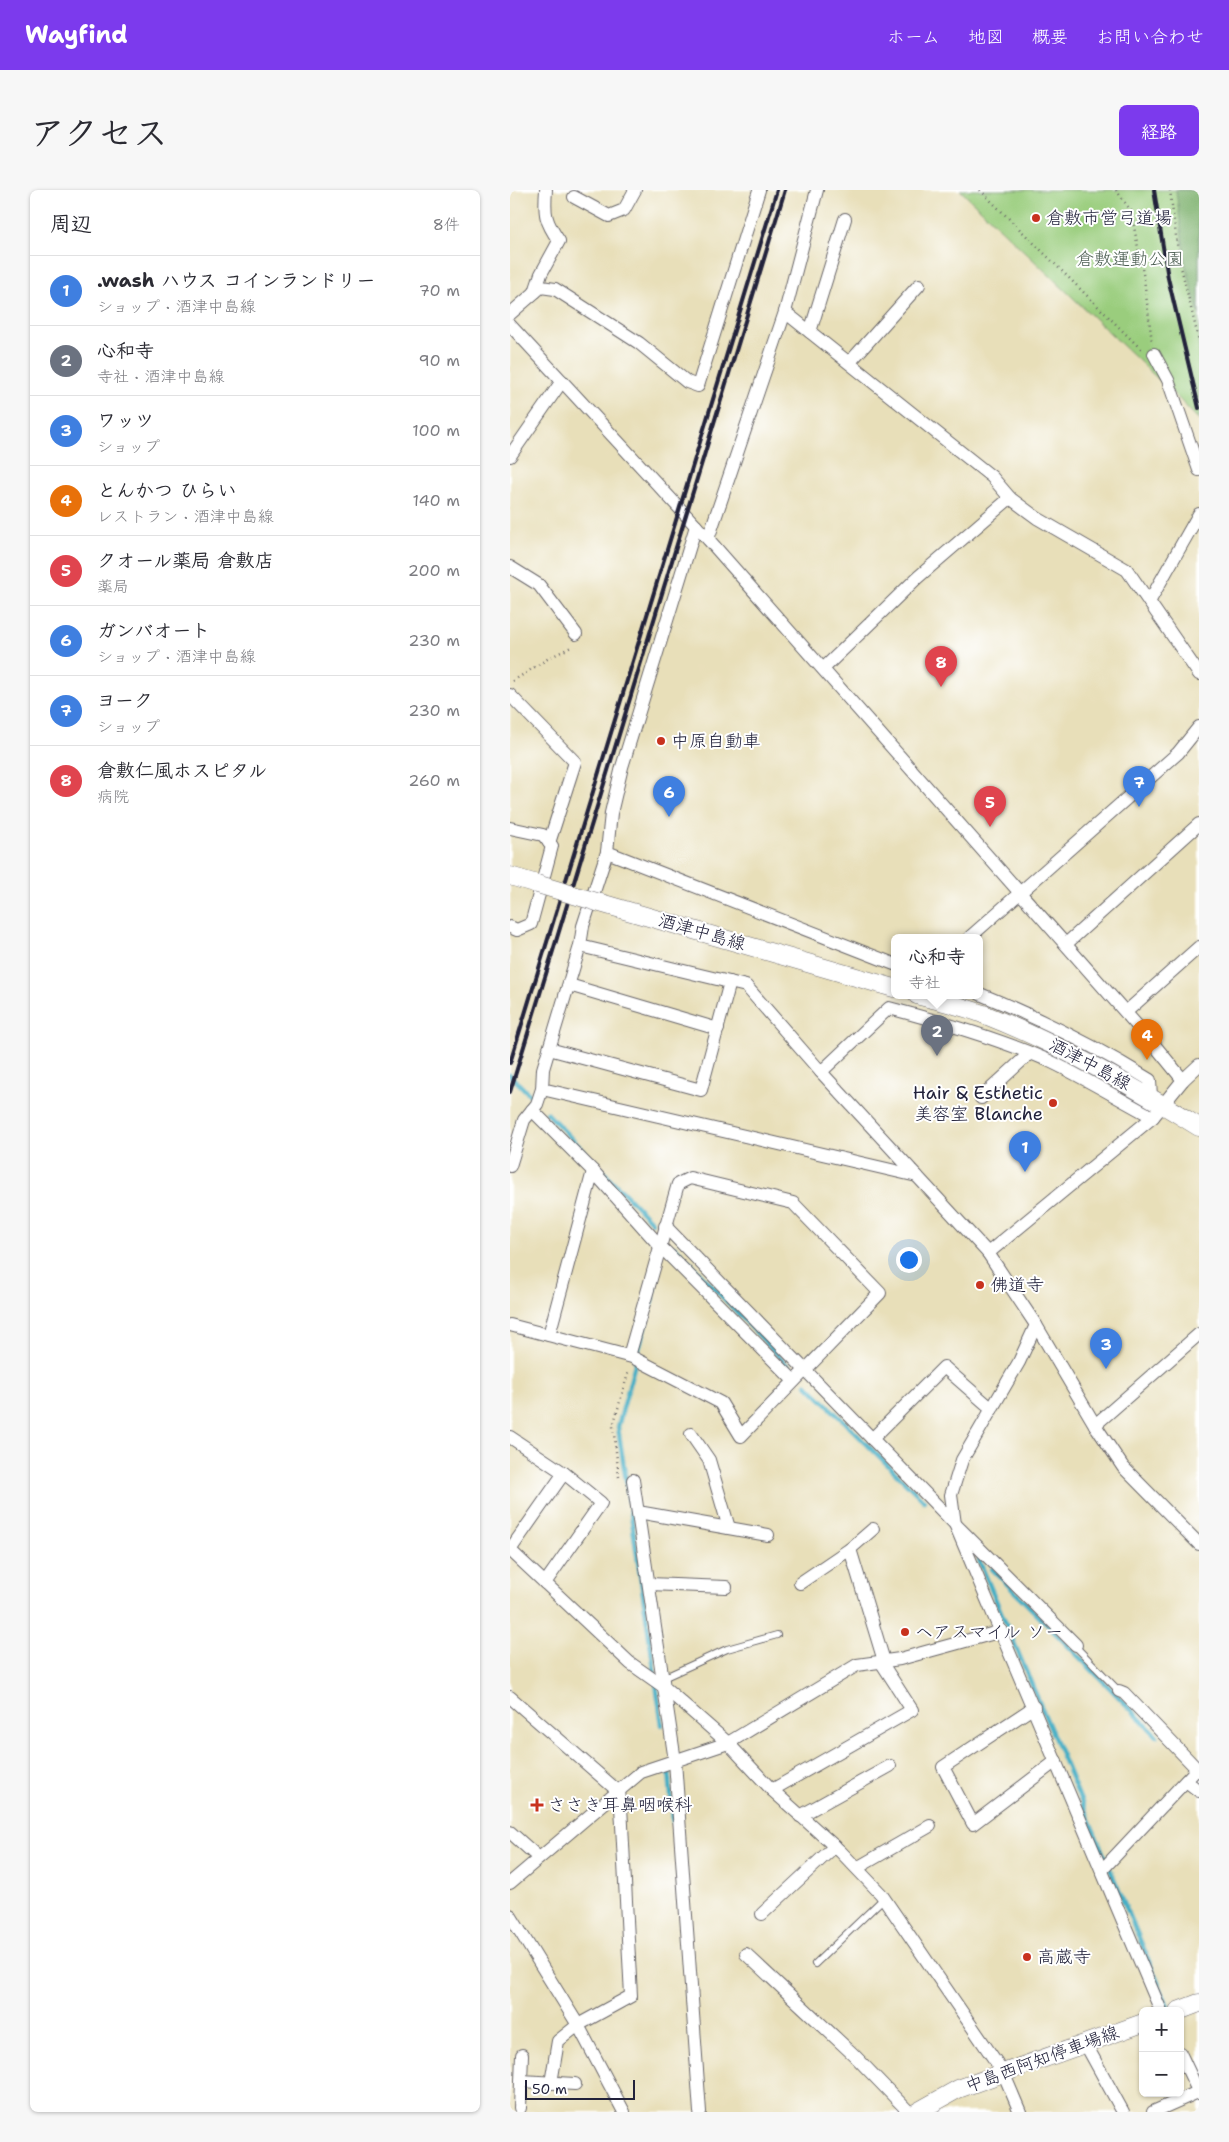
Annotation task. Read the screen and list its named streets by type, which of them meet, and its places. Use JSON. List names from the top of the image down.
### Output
{
  "streets": {
    "main road": ["酒津中島線", "中島西阿知停車場線"]
  },
  "parks": ["倉敷運動公園"],
  "places": {
    "other": [
      "倉敷市営弓道場",
      "中原自動車",
      "Hair & Esthetic 美容室 Blanche",
      "佛道寺",
      "ヘアスマイル ソー",
      "高蔵寺"
    ],
    "health": ["ささき耳鼻咽喉科"]
  },
  "scale_bar": "50 m",
  "page": {
    "header": "Wayfind",
    "nav": [
      "ホーム",
      "地図",
      "概要",
      "お問い合わせ"
    ],
    "title": "アクセス",
    "buttons": "経路",
    "heading": ["周辺", "8件"],
    "list": [
      {
        "mark": "1",
        "name": ".wash ハウス コインランドリー",
        "note": "ショップ · 酒津中島線",
        "value": "70 m"
      },
      {
        "mark": "2",
        "name": "心和寺",
        "note": "寺社 · 酒津中島線",
        "value": "90 m"
      },
      {
        "mark": "3",
        "name": "ワッツ",
        "note": "ショップ",
        "value": "100 m"
      },
      {
        "mark": "4",
        "name": "とんかつ ひらい",
        "note": "レストラン · 酒津中島線",
        "value": "140 m"
      },
      {
        "mark": "5",
        "name": "クオール薬局 倉敷店",
        "note": "薬局",
        "value": "200 m"
      },
      {
        "mark": "6",
        "name": "ガンバオート",
        "note": "ショップ · 酒津中島線",
        "value": "230 m"
      },
      {
        "mark": "7",
        "name": "ヨーク",
        "note": "ショップ",
        "value": "230 m"
      },
      {
        "mark": "8",
        "name": "倉敷仁風ホスピタル",
        "note": "病院",
        "value": "260 m"
      }
    ],
    "pins": [
      "8",
      "7",
      "6",
      "5",
      "2",
      "4",
      "1",
      "3"
    ],
    "popup": ["心和寺", "寺社"],
    "map_buttons": ["+", "−"],
    "scale": "50 m"
  }
}
